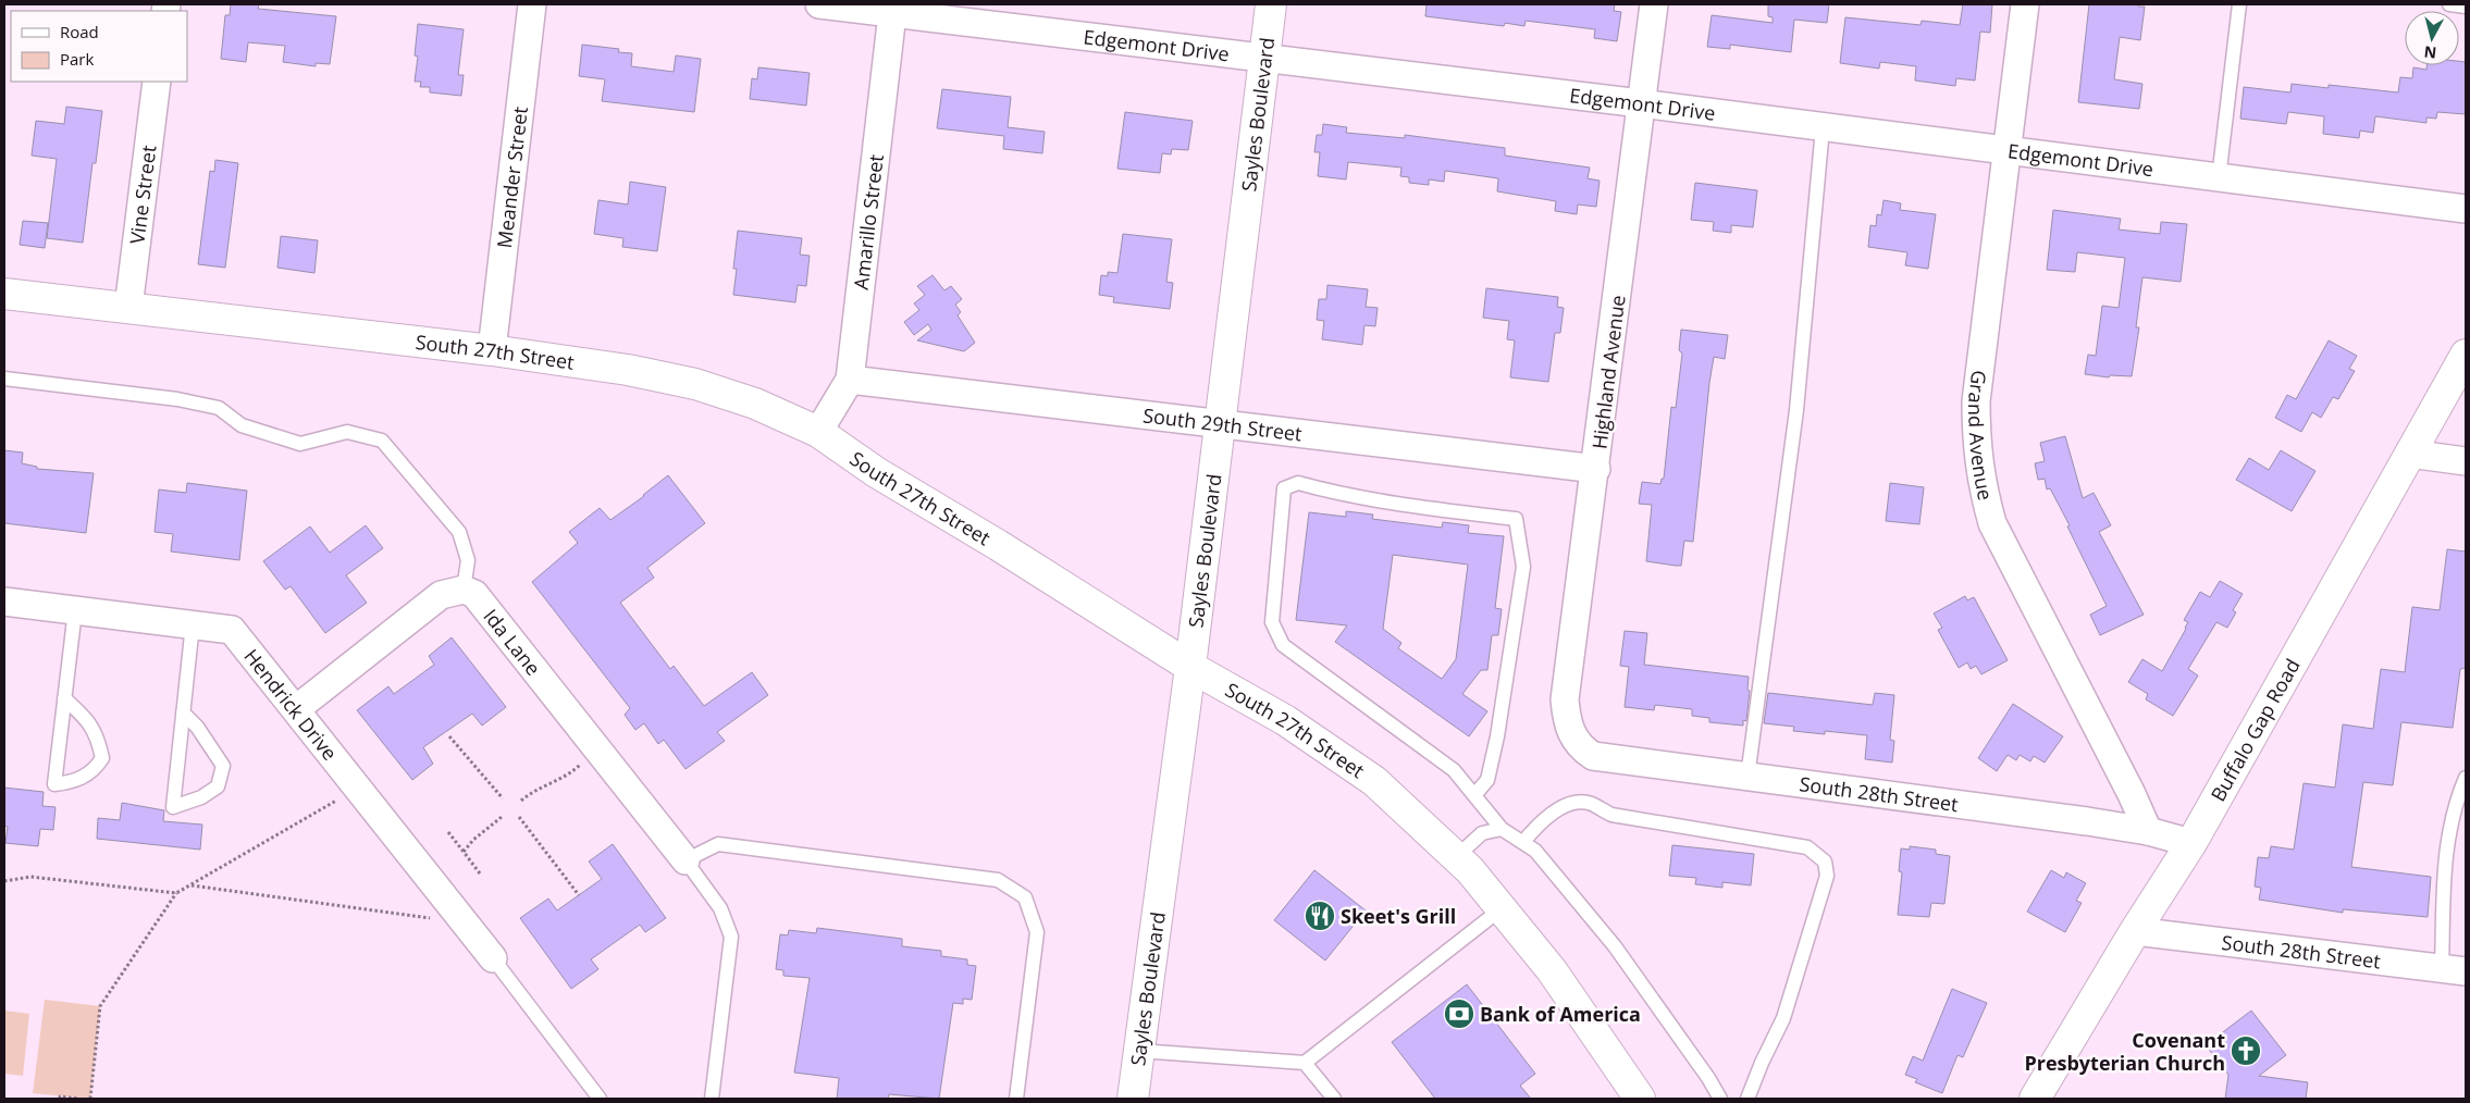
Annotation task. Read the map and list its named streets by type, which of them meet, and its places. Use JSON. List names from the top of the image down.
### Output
{
  "streets": {
    "main road": ["Sayles Boulevard", "South 27th Street", "Buffalo Gap Road"],
    "street": [
      "Edgemont Drive",
      "Meander Street",
      "Vine Street",
      "Amarillo Street",
      "Highland Avenue",
      "South 29th Street",
      "Grand Avenue",
      "Ida Lane",
      "Hendrick Drive",
      "South 28th Street"
    ]
  },
  "crossings": [
    ["Edgemont Drive", "Sayles Boulevard"],
    ["Edgemont Drive", "Amarillo Street"],
    ["Edgemont Drive", "Highland Avenue"],
    ["Edgemont Drive", "Grand Avenue"],
    ["Sayles Boulevard", "South 27th Street"],
    ["Sayles Boulevard", "South 29th Street"],
    ["Meander Street", "South 27th Street"],
    ["Vine Street", "South 27th Street"],
    ["Amarillo Street", "South 27th Street"],
    ["Amarillo Street", "South 29th Street"],
    ["Highland Avenue", "South 29th Street"],
    ["Highland Avenue", "South 28th Street"],
    ["Grand Avenue", "South 28th Street"],
    ["Buffalo Gap Road", "South 28th Street"]
  ],
  "places": {
    "restaurant": ["Skeet's Grill"],
    "bank": ["Bank of America"],
    "church": ["Covenant Presbyterian Church"]
  },
  "legend": ["Road", "Park"],
  "north": "bottom"
}
